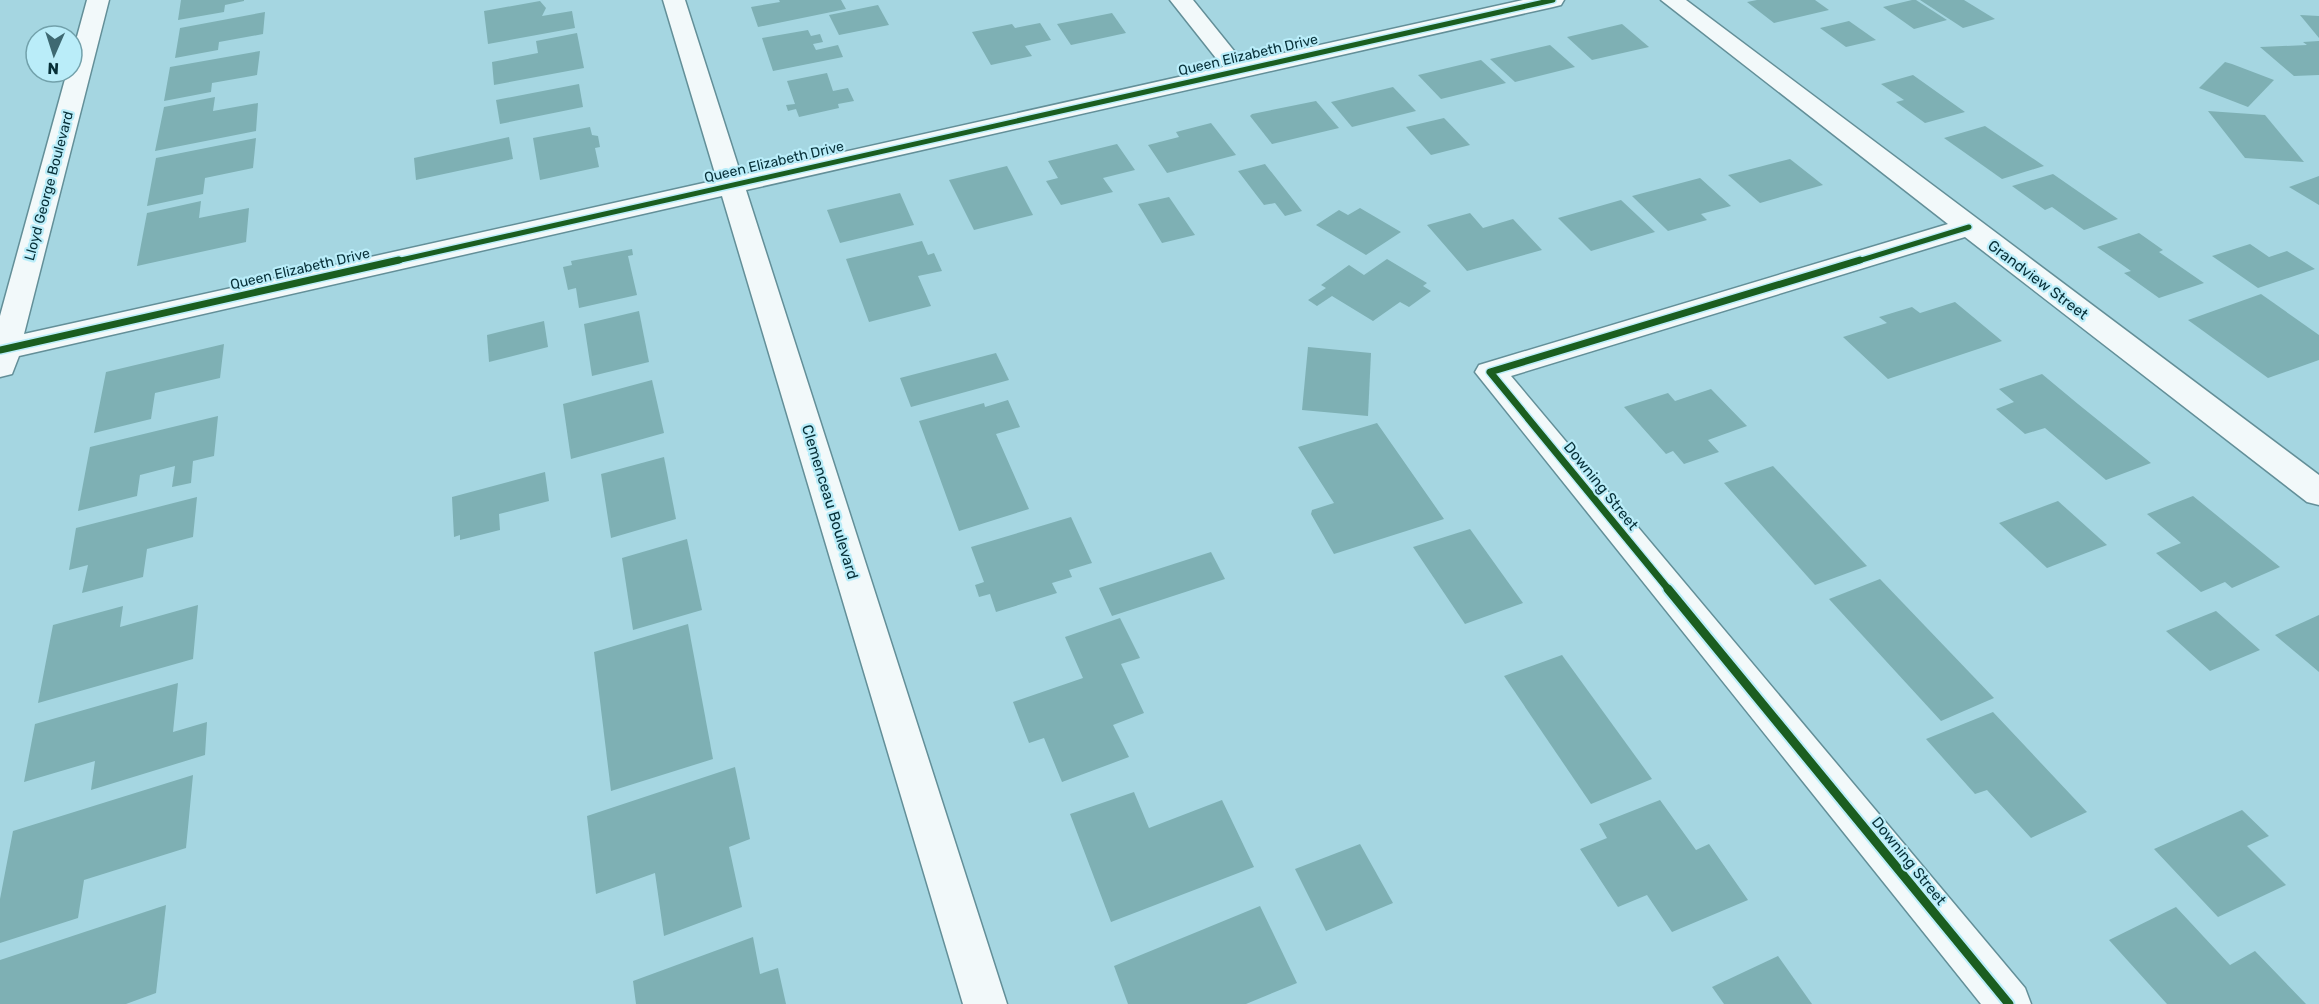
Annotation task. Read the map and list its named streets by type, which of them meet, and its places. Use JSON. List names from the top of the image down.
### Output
{
  "streets": {
    "street": [
      "Queen Elizabeth Drive",
      "Lloyd George Boulevard",
      "Grandview Street",
      "Downing Street",
      "Clemenceau Boulevard"
    ]
  },
  "crossings": [
    ["Queen Elizabeth Drive", "Lloyd George Boulevard"],
    ["Queen Elizabeth Drive", "Clemenceau Boulevard"],
    ["Grandview Street", "Downing Street"]
  ],
  "north": "bottom"
}
